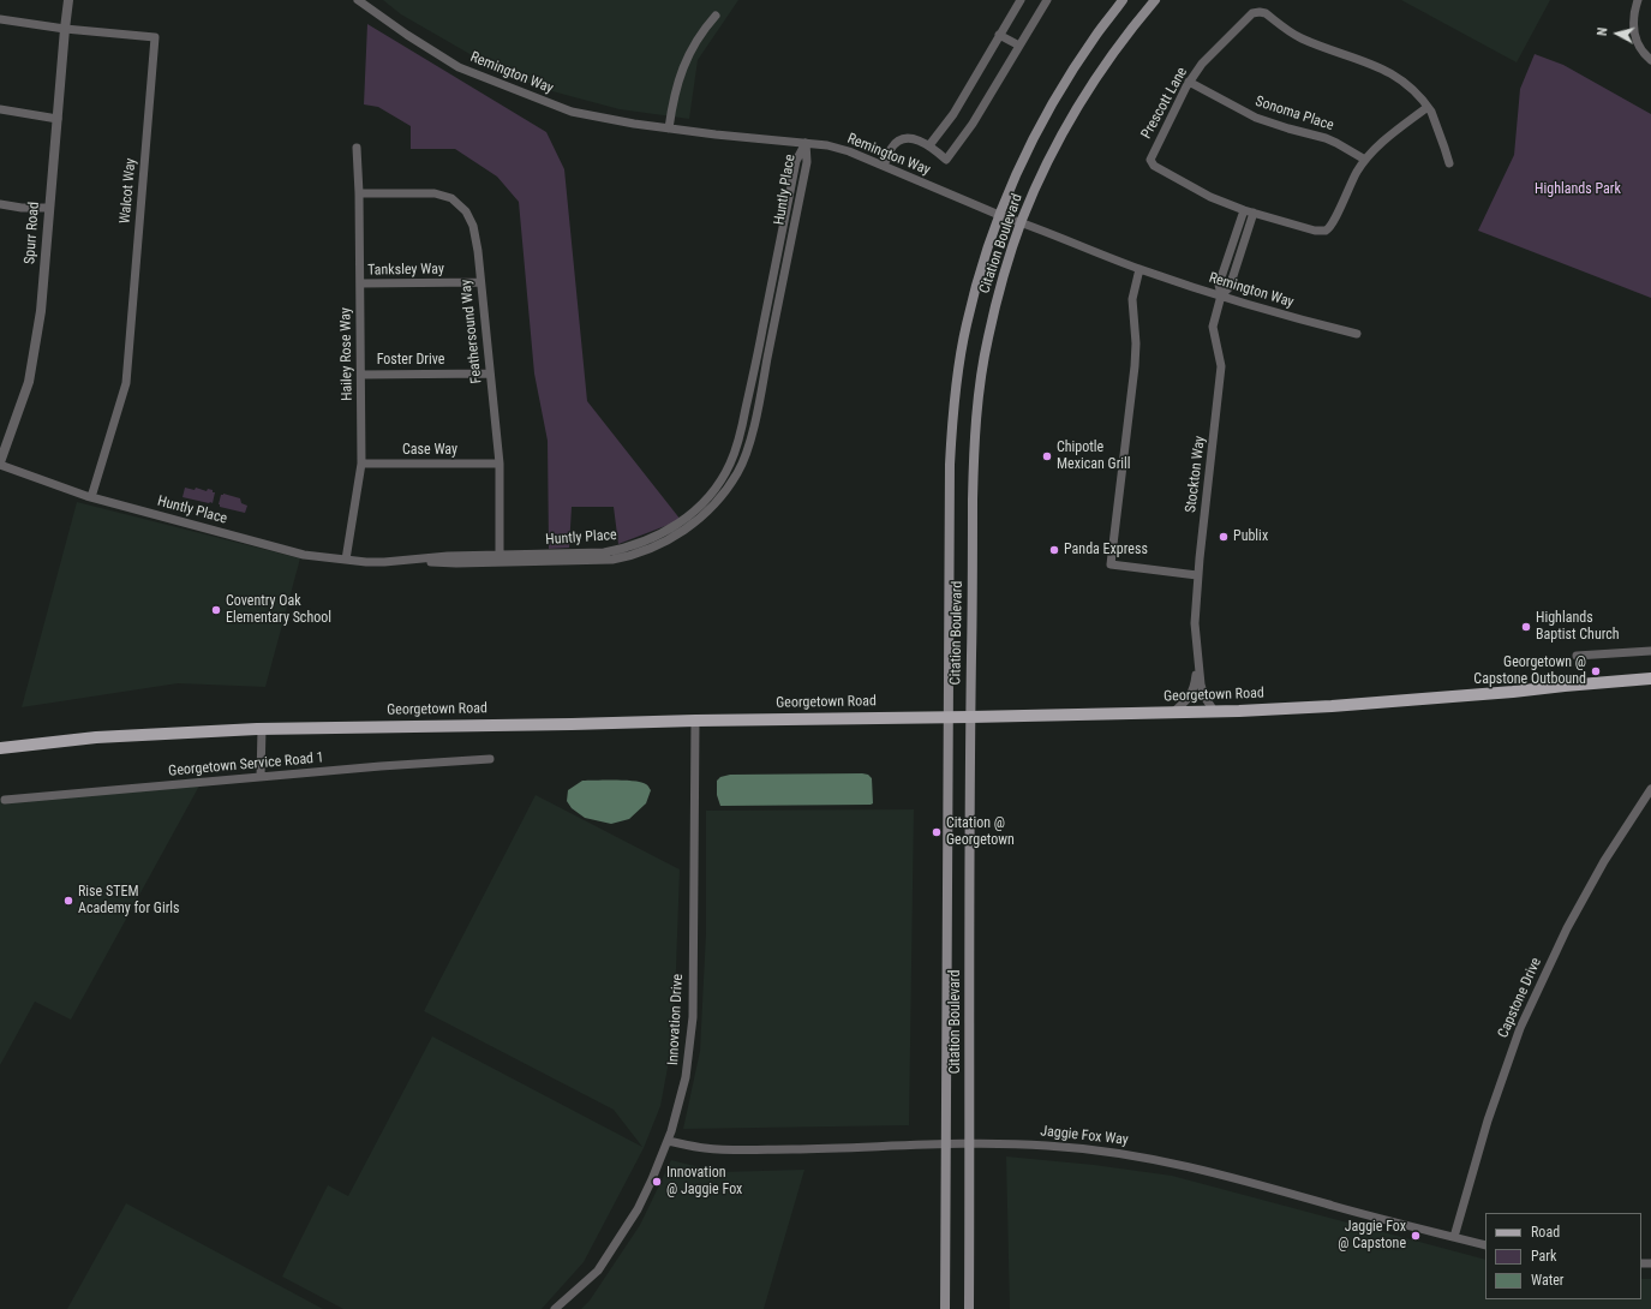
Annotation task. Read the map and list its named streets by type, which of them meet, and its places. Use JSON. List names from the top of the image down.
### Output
{
  "streets": {
    "main road": ["Citation Boulevard", "Georgetown Road"],
    "street": [
      "Remington Way",
      "Prescott Lane",
      "Sonoma Place",
      "Huntly Place",
      "Walcot Way",
      "Spurr Road",
      "Tanksley Way",
      "Feathersound Way",
      "Hailey Rose Way",
      "Foster Drive",
      "Case Way",
      "Stockton Way",
      "Georgetown Service Road 1",
      "Capstone Drive",
      "Innovation Drive",
      "Jaggie Fox Way"
    ]
  },
  "crossings": [
    ["Remington Way", "Huntly Place"],
    ["Remington Way", "Citation Boulevard"],
    ["Remington Way", "Stockton Way"],
    ["Prescott Lane", "Sonoma Place"],
    ["Prescott Lane", "Stockton Way"],
    ["Huntly Place", "Walcot Way"],
    ["Huntly Place", "Spurr Road"],
    ["Huntly Place", "Feathersound Way"],
    ["Huntly Place", "Hailey Rose Way"],
    ["Walcot Way", "Spurr Road"],
    ["Citation Boulevard", "Georgetown Road"],
    ["Citation Boulevard", "Jaggie Fox Way"],
    ["Tanksley Way", "Feathersound Way"],
    ["Tanksley Way", "Hailey Rose Way"],
    ["Feathersound Way", "Hailey Rose Way"],
    ["Feathersound Way", "Foster Drive"],
    ["Feathersound Way", "Case Way"],
    ["Hailey Rose Way", "Foster Drive"],
    ["Hailey Rose Way", "Case Way"],
    ["Stockton Way", "Georgetown Road"],
    ["Georgetown Road", "Innovation Drive"],
    ["Capstone Drive", "Jaggie Fox Way"],
    ["Innovation Drive", "Jaggie Fox Way"]
  ],
  "parks": ["Highlands Park"],
  "places": [
    "Chipotle Mexican Grill",
    "Publix",
    "Panda Express",
    "Coventry Oak Elementary School",
    "Highlands Baptist Church",
    "Georgetown @ Capstone Outbound",
    "Citation @ Georgetown",
    "Rise STEM Academy for Girls",
    "Innovation @ Jaggie Fox",
    "Jaggie Fox @ Capstone"
  ],
  "legend": ["Road", "Park", "Water"],
  "north": "left"
}
